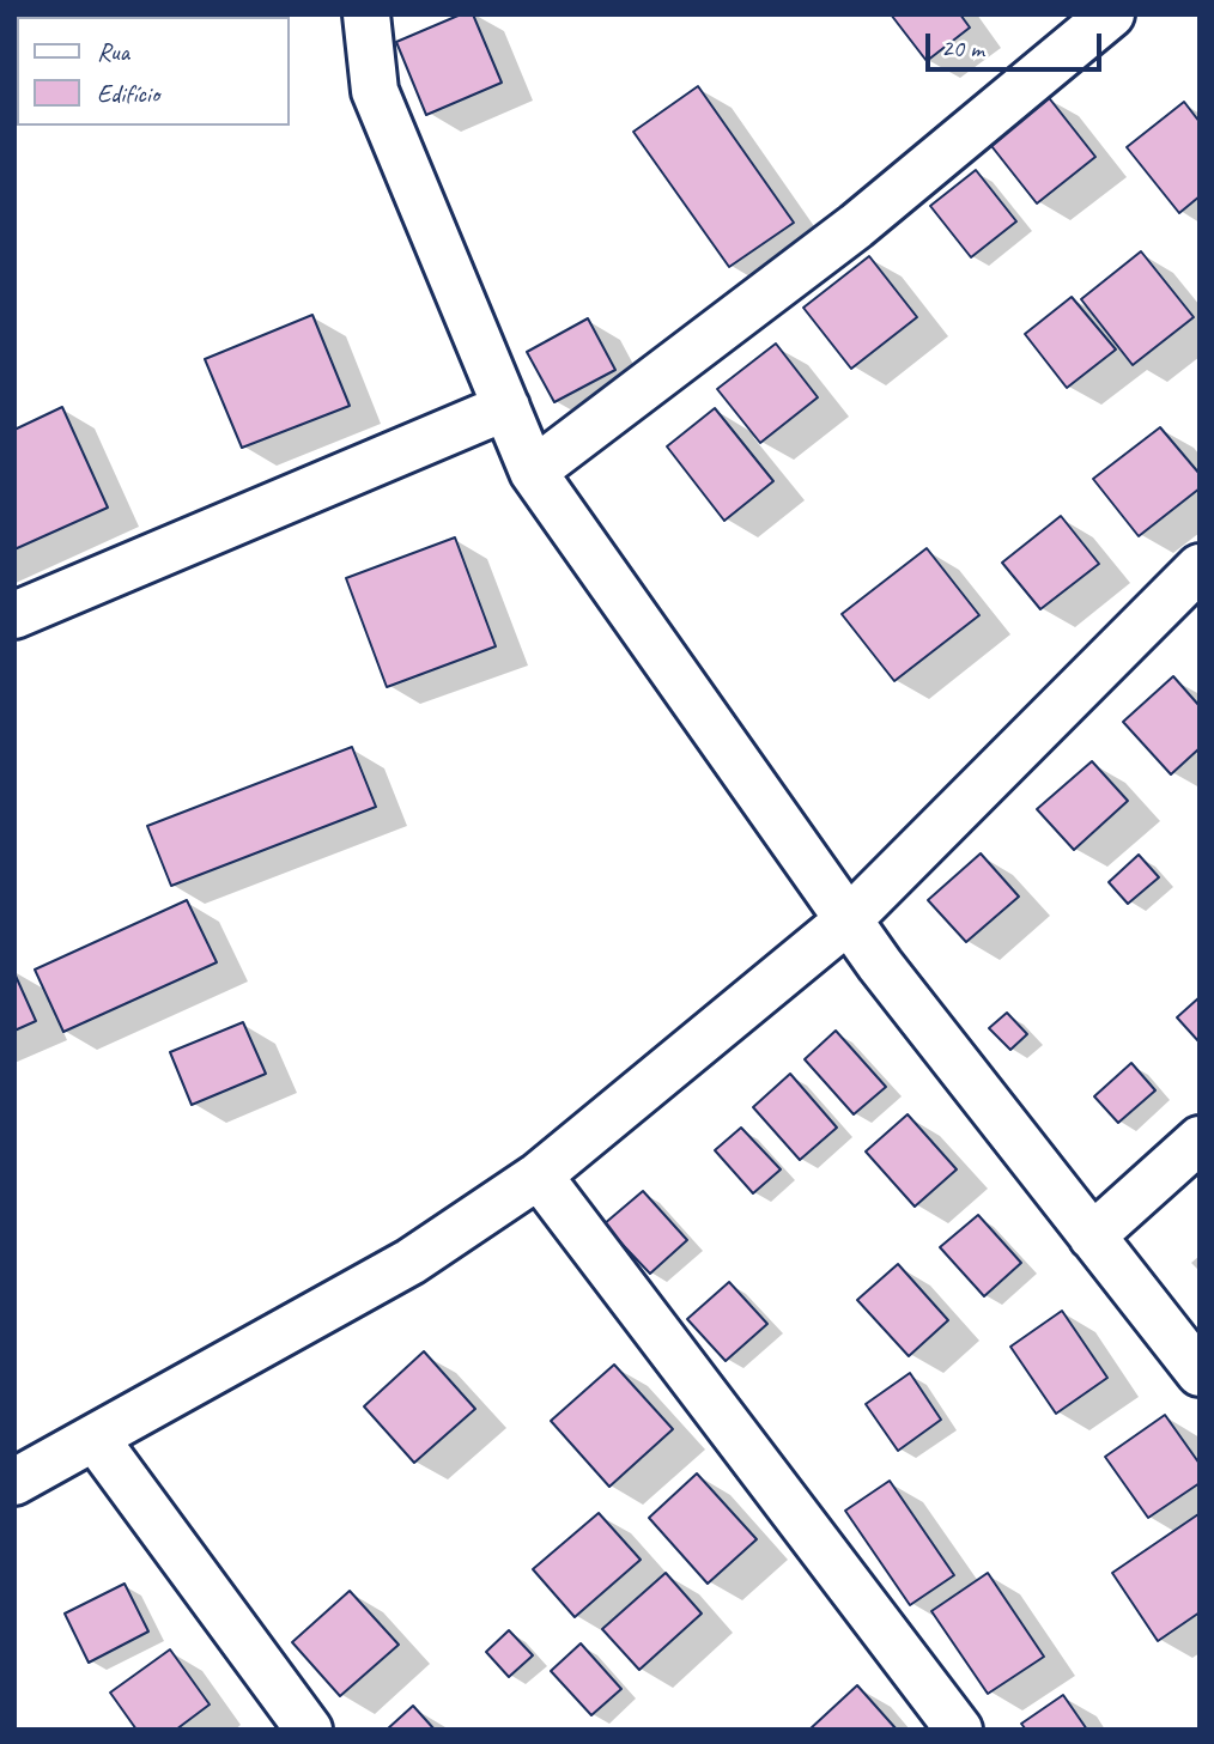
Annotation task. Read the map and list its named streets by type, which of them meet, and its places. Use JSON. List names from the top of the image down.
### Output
{
  "legend": ["Rua", "Edifício"],
  "scale_bar": "20 m"
}
